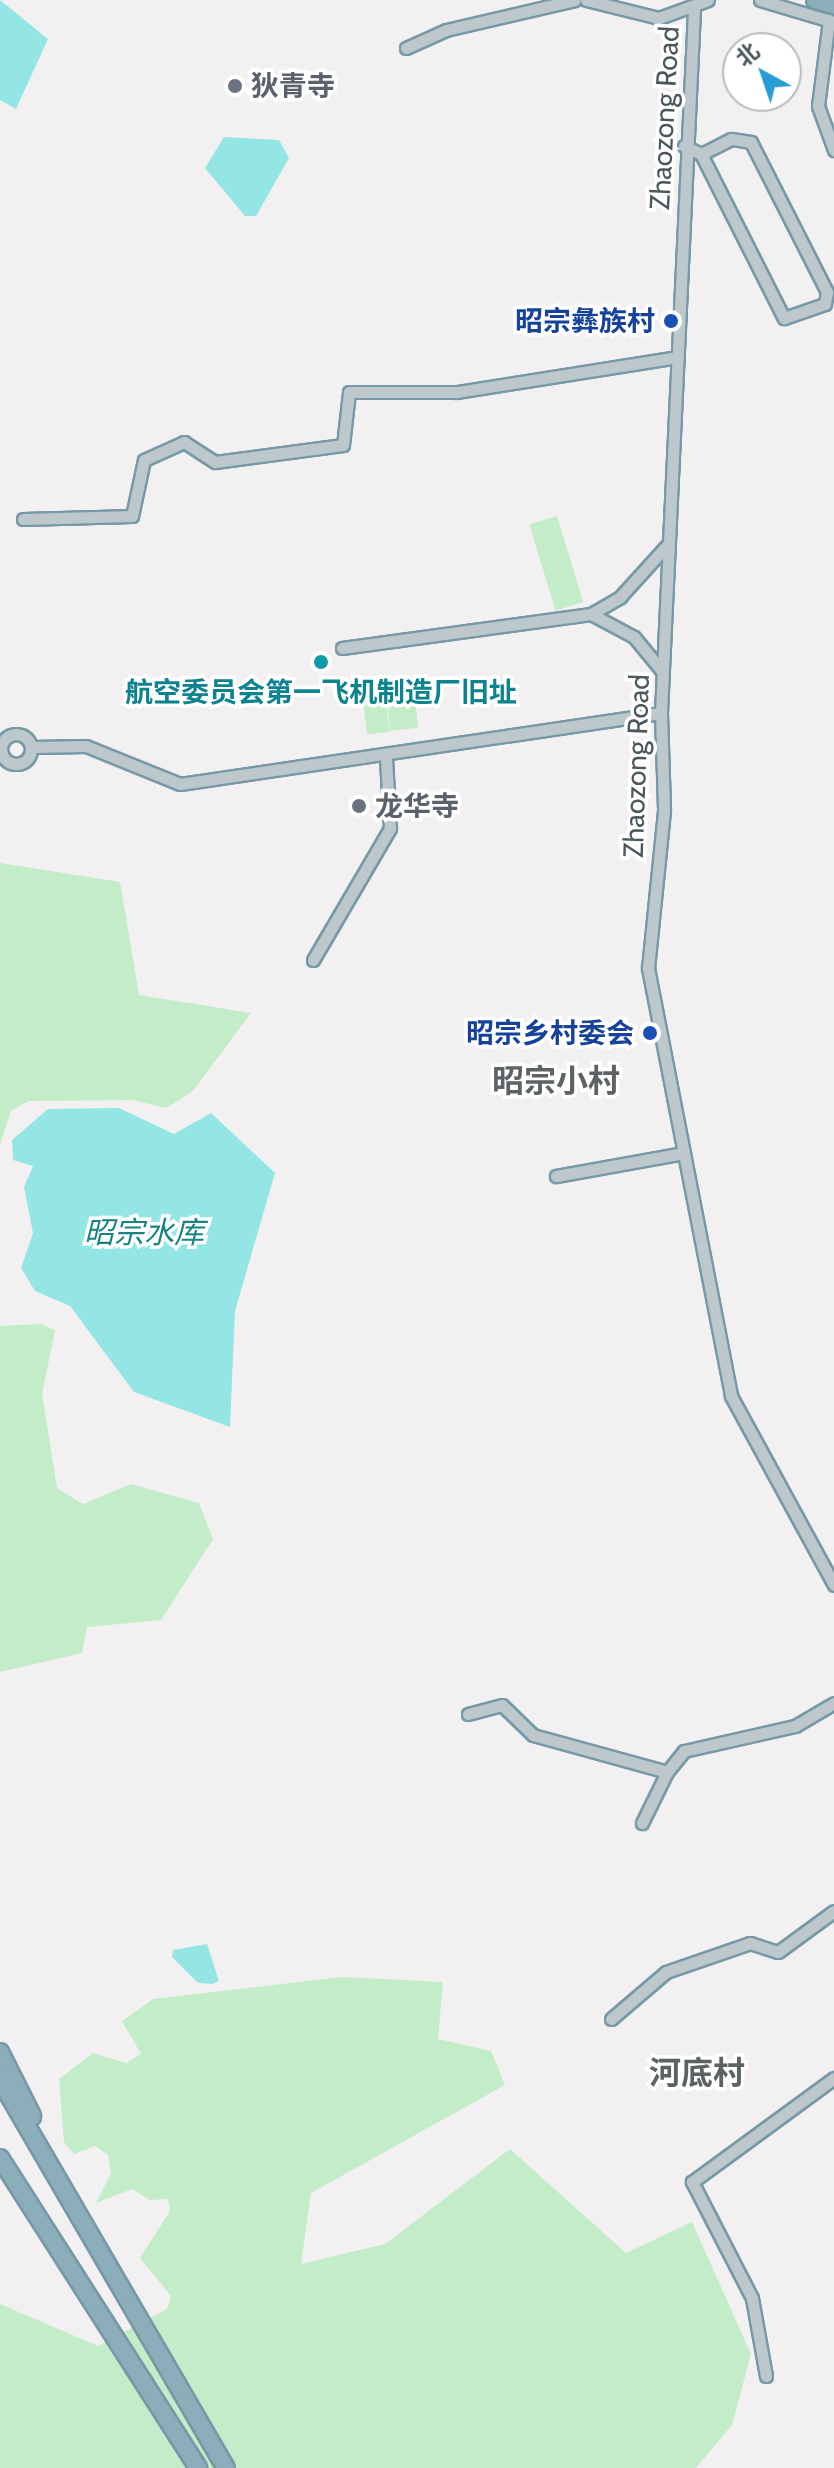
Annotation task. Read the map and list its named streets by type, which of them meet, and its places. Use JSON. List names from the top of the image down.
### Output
{
  "streets": {
    "street": ["Zhaozong Road"]
  },
  "districts": ["昭宗小村", "河底村"],
  "water": ["昭宗水库"],
  "places": [
    "狄青寺",
    "昭宗彝族村",
    "航空委员会第一飞机制造厂旧址",
    "龙华寺",
    "昭宗乡村委会"
  ],
  "north": "top left"
}
